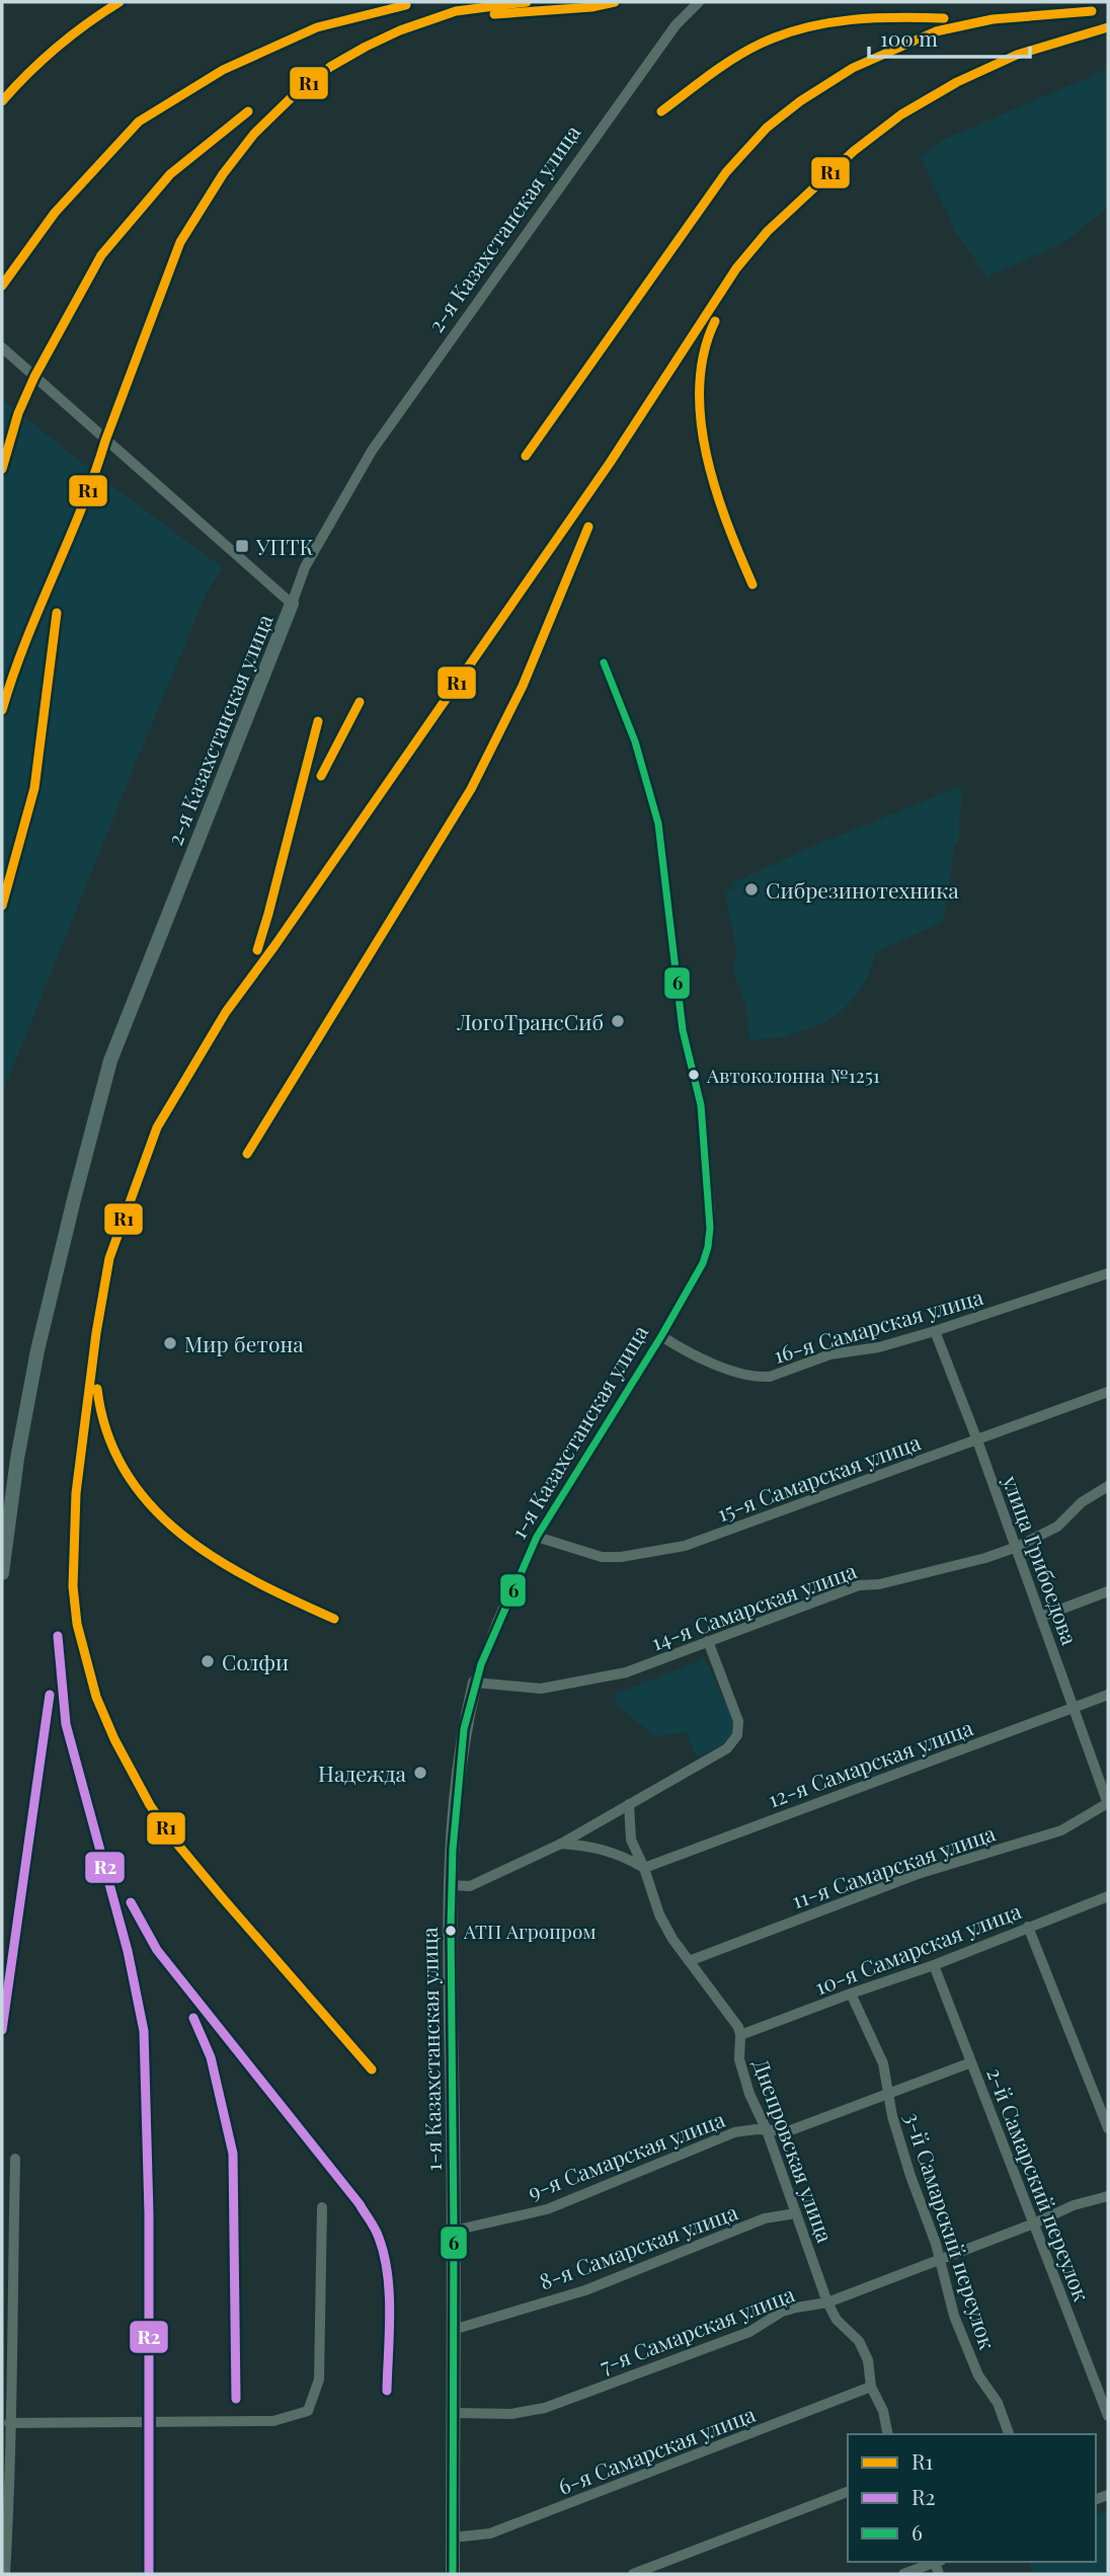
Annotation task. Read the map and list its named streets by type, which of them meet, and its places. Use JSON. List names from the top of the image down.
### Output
{
  "streets": {
    "street": [
      "2-я Казахстанская улица",
      "16-я Самарская улица",
      "1-я Казахстанская улица",
      "15-я Самарская улица",
      "улица Грибоедова",
      "14-я Самарская улица",
      "12-я Самарская улица",
      "11-я Самарская улица",
      "10-я Самарская улица",
      "Днепровская улица",
      "9-я Самарская улица",
      "2-й Самарский переулок",
      "3-й Самарский переулок",
      "8-я Самарская улица",
      "7-я Самарская улица",
      "6-я Самарская улица"
    ]
  },
  "crossings": [
    ["16-я Самарская улица", "1-я Казахстанская улица"],
    ["16-я Самарская улица", "улица Грибоедова"],
    ["1-я Казахстанская улица", "15-я Самарская улица"],
    ["1-я Казахстанская улица", "14-я Самарская улица"],
    ["1-я Казахстанская улица", "9-я Самарская улица"],
    ["1-я Казахстанская улица", "8-я Самарская улица"],
    ["1-я Казахстанская улица", "7-я Самарская улица"],
    ["1-я Казахстанская улица", "6-я Самарская улица"],
    ["15-я Самарская улица", "улица Грибоедова"],
    ["улица Грибоедова", "14-я Самарская улица"],
    ["улица Грибоедова", "12-я Самарская улица"],
    ["улица Грибоедова", "11-я Самарская улица"],
    ["12-я Самарская улица", "Днепровская улица"],
    ["11-я Самарская улица", "Днепровская улица"],
    ["10-я Самарская улица", "Днепровская улица"],
    ["10-я Самарская улица", "2-й Самарский переулок"],
    ["10-я Самарская улица", "3-й Самарский переулок"],
    ["Днепровская улица", "9-я Самарская улица"],
    ["Днепровская улица", "8-я Самарская улица"],
    ["Днепровская улица", "7-я Самарская улица"],
    ["Днепровская улица", "6-я Самарская улица"],
    ["9-я Самарская улица", "2-й Самарский переулок"],
    ["9-я Самарская улица", "3-й Самарский переулок"],
    ["2-й Самарский переулок", "7-я Самарская улица"],
    ["3-й Самарский переулок", "7-я Самарская улица"]
  ],
  "places": {
    "transit": ["УПТК"],
    "other": [
      "Сибрезинотехника",
      "ЛогоТрансСиб",
      "Автоколонна №1251",
      "Мир бетона",
      "Солфи",
      "Надежда",
      "АТП Агропром"
    ]
  },
  "lines": ["transit line R1", "transit line 6", "transit line R2"],
  "legend": ["R1", "R2", "6"],
  "scale_bar": "100 m"
}
